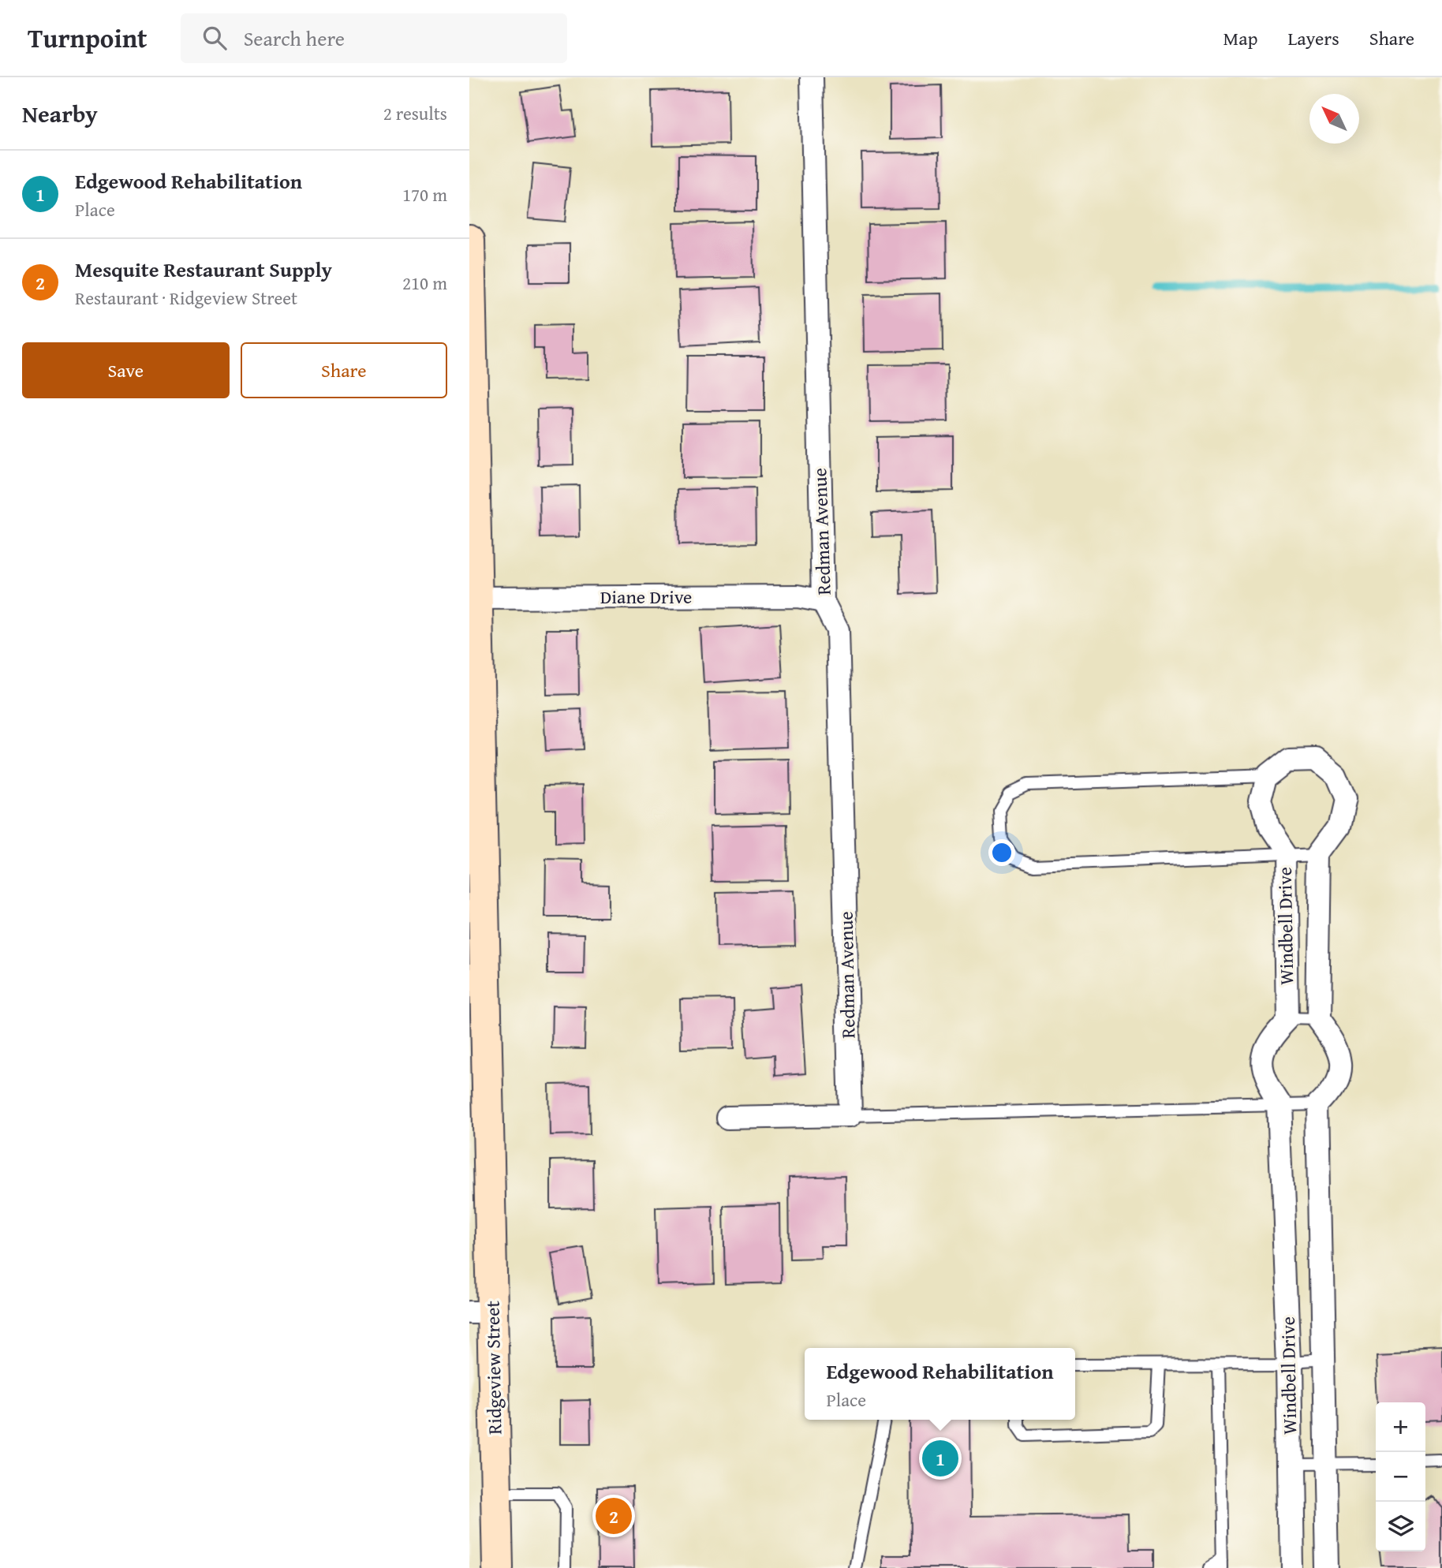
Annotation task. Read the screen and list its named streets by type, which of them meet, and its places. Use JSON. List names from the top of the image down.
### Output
{
  "streets": {
    "street": [
      "Redman Avenue",
      "Diane Drive",
      "Windbell Drive",
      "Ridgeview Street"
    ]
  },
  "crossings": [
    ["Redman Avenue", "Diane Drive"],
    ["Diane Drive", "Ridgeview Street"]
  ],
  "north": "top left",
  "page": {
    "header": "Turnpoint",
    "search": "Search here",
    "nav": ["Map", "Layers", "Share"],
    "heading": ["Nearby", "2 results"],
    "list": [
      {
        "mark": "1",
        "name": "Edgewood Rehabilitation",
        "note": "Place",
        "value": "170 m"
      },
      {
        "mark": "2",
        "name": "Mesquite Restaurant Supply",
        "note": "Restaurant · Ridgeview Street",
        "value": "210 m"
      }
    ],
    "buttons": ["Save", "Share"],
    "popup": ["Edgewood Rehabilitation", "Place"],
    "map_buttons": ["+", "−"],
    "pins": ["1", "2"]
  }
}
